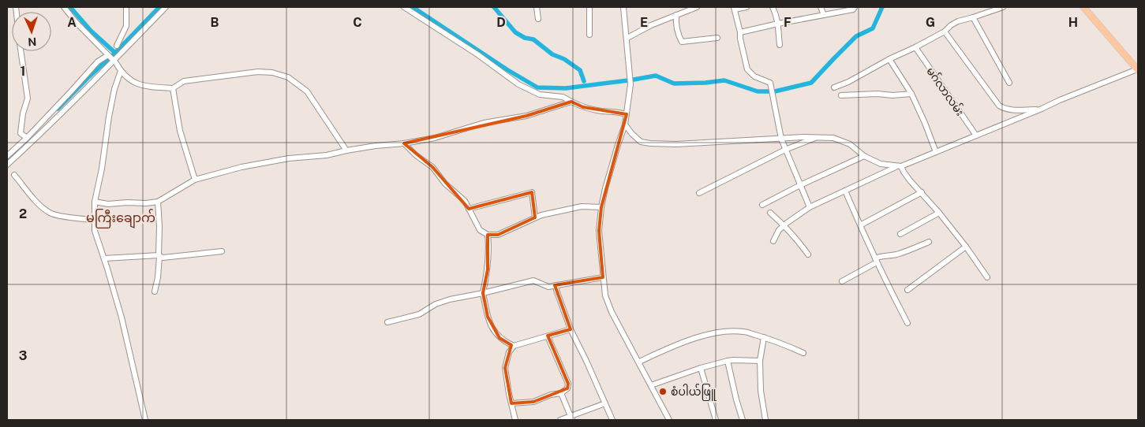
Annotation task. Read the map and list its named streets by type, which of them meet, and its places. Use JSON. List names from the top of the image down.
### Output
{
  "streets": {
    "street": ["မဂ်လာလမ်း"]
  },
  "districts": ["မကြီးချောက်"],
  "places": ["စံပါယ်ဖြူ"],
  "north": "bottom",
  "grid": {
    "columns": [
      "A",
      "B",
      "C",
      "D",
      "E",
      "F",
      "G",
      "H"
    ],
    "rows": ["1", "2", "3"]
  }
}
